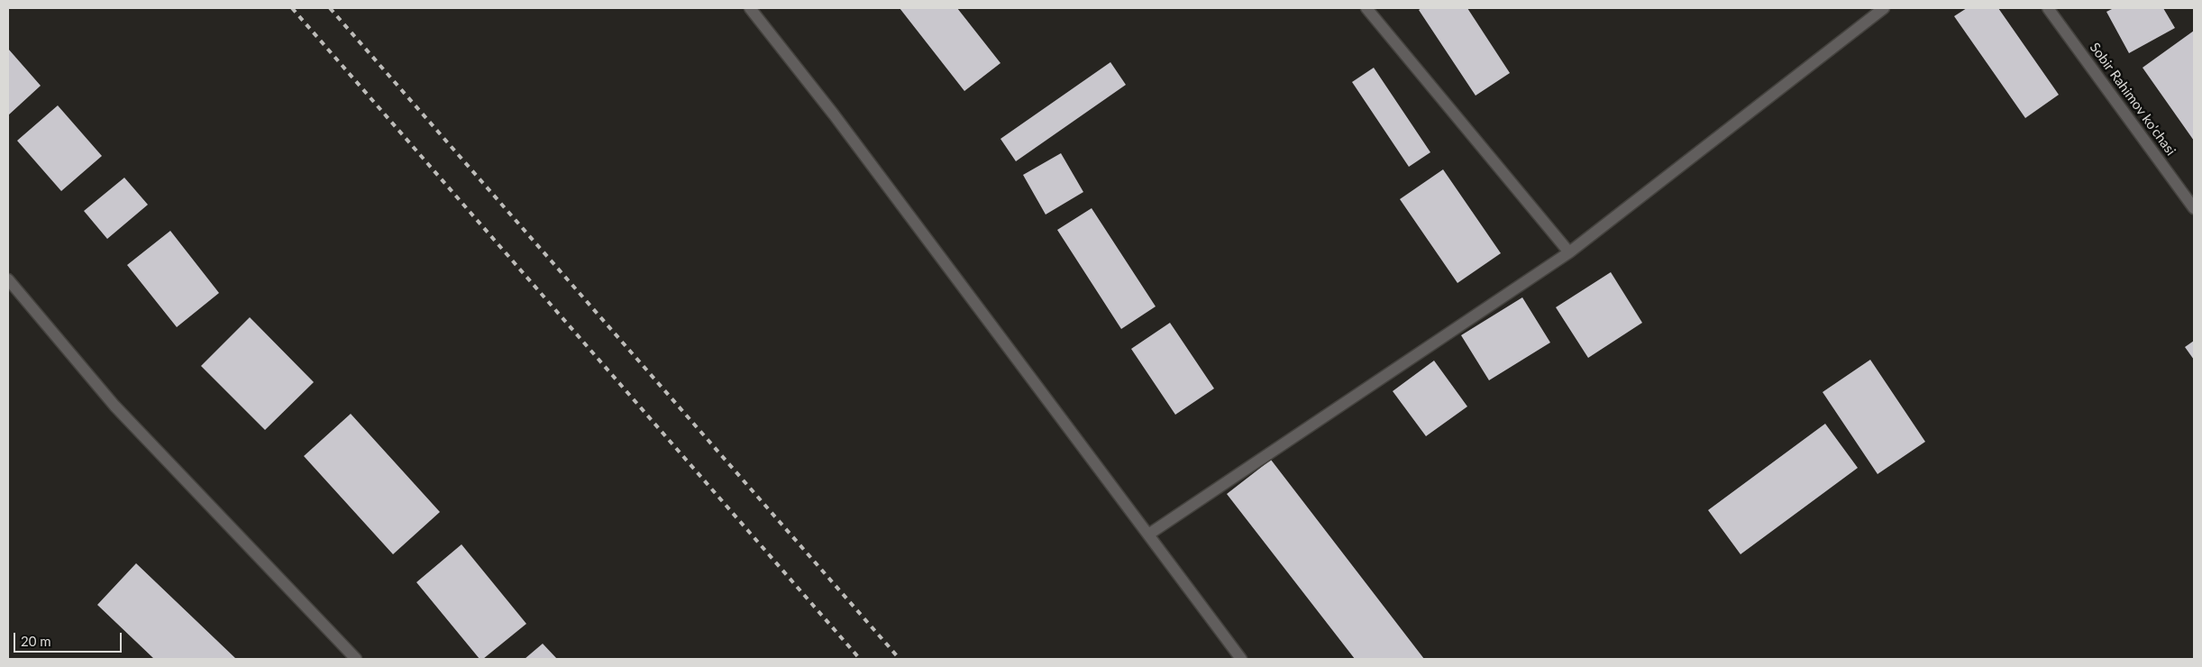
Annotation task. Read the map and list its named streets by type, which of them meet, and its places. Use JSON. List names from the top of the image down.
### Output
{
  "streets": {
    "street": ["Sobir Rahimov ko'chasi"]
  },
  "scale_bar": "20 m"
}
